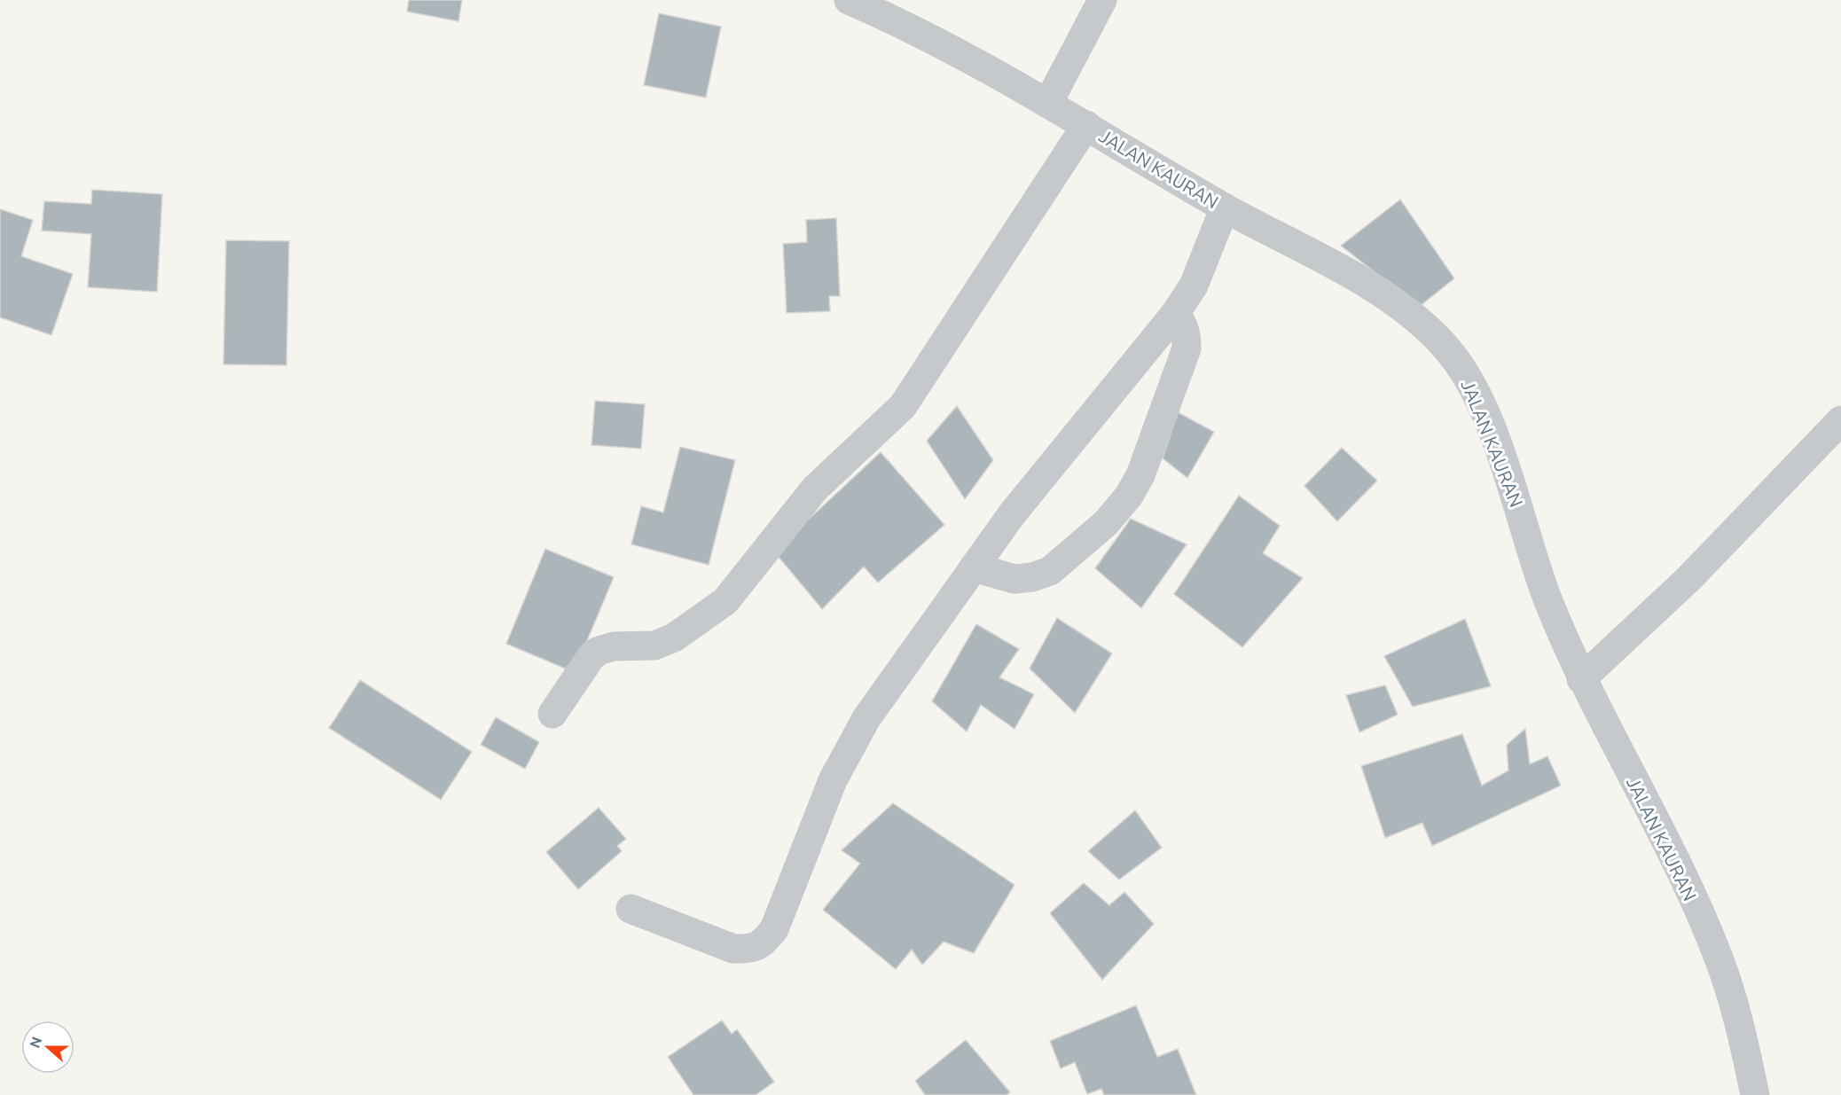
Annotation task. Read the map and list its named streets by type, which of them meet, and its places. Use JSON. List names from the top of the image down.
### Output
{
  "streets": {
    "street": ["JALAN KAURAN"]
  },
  "north": "left"
}
